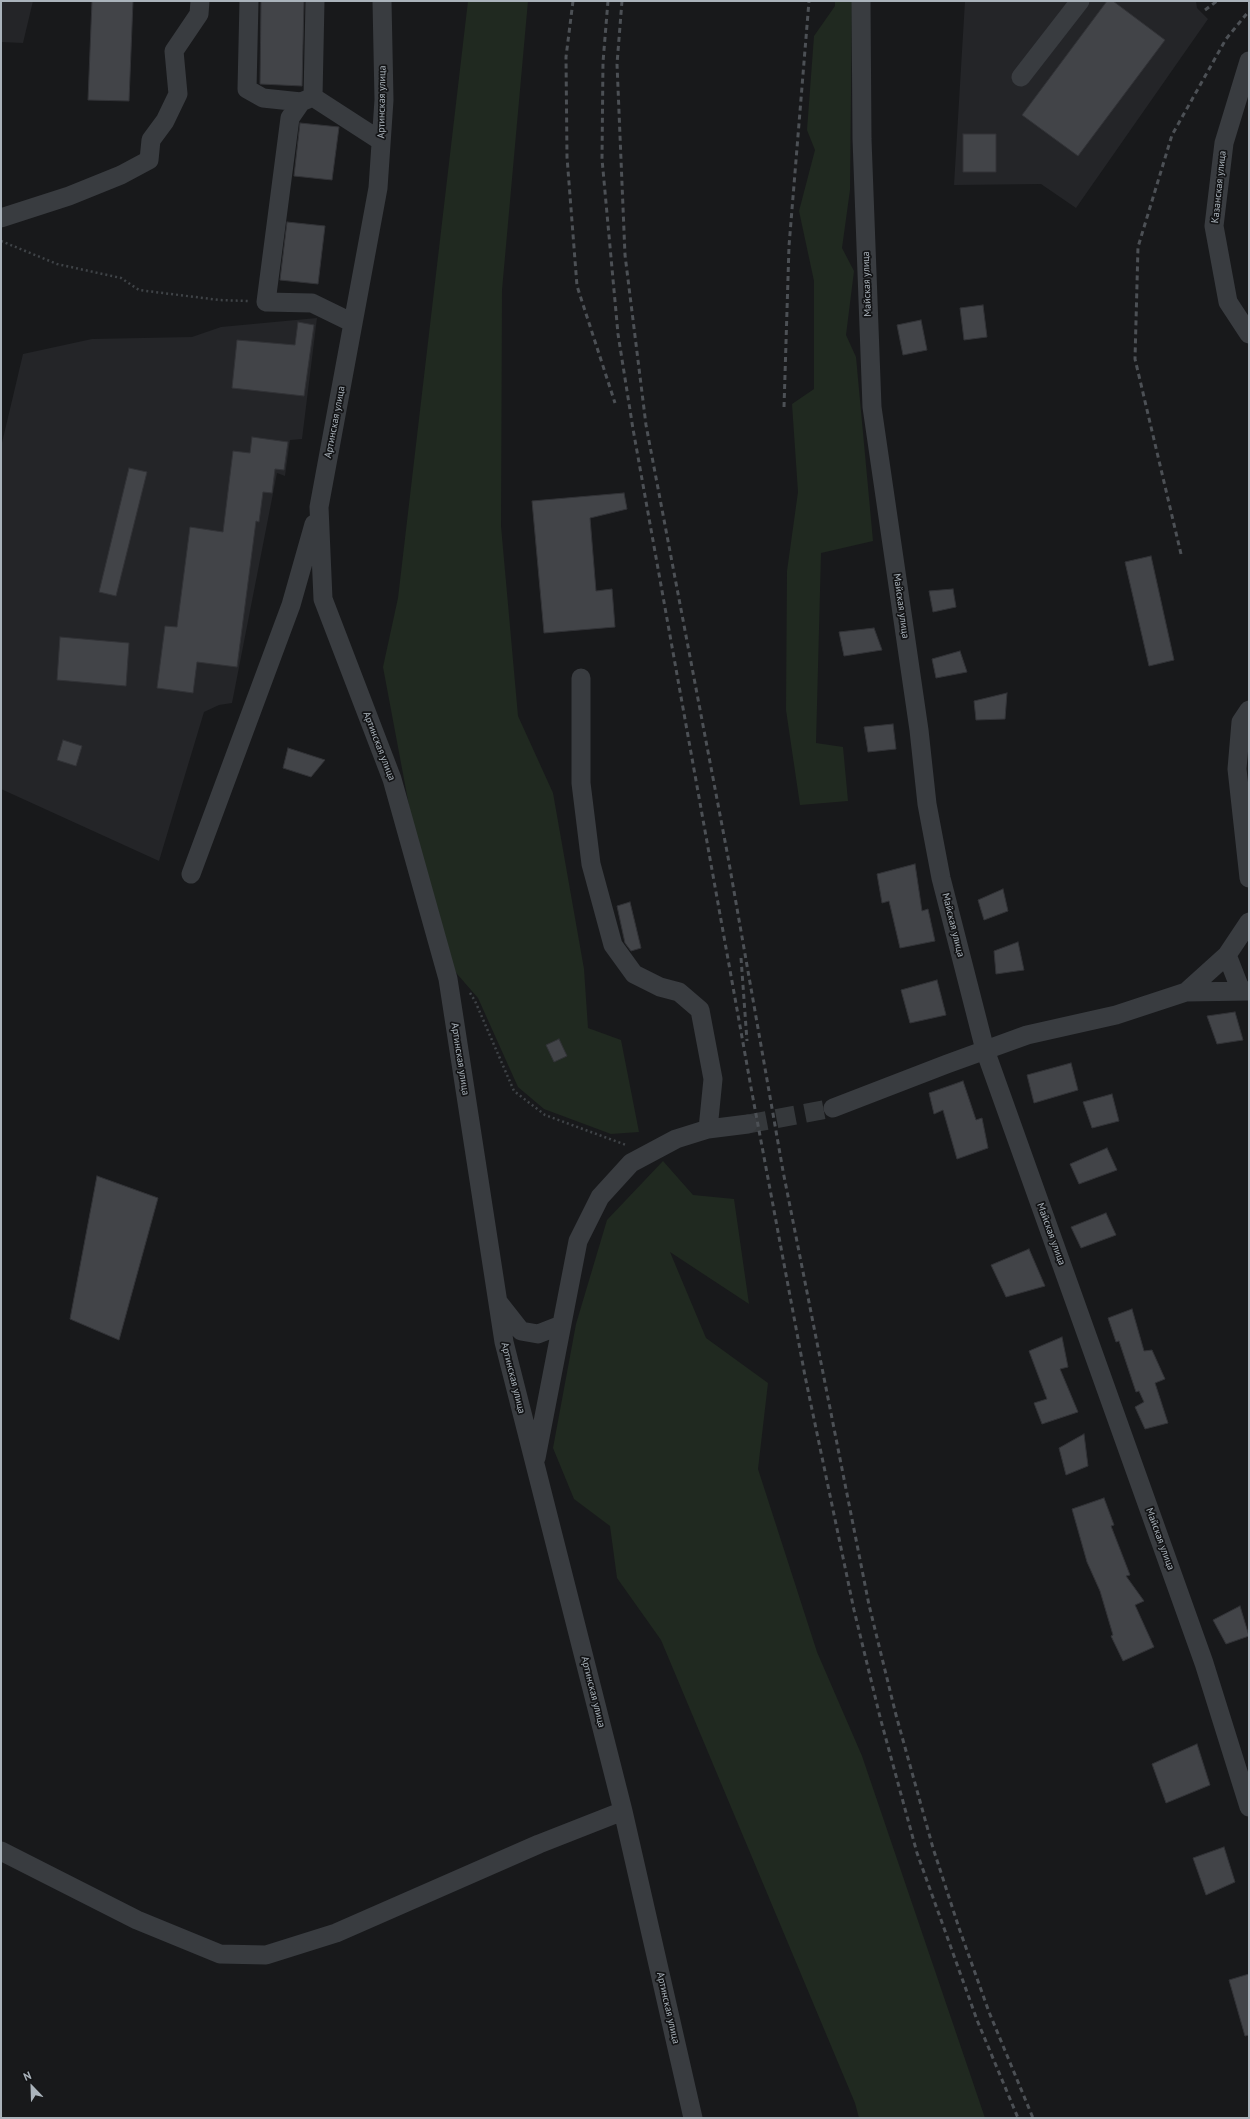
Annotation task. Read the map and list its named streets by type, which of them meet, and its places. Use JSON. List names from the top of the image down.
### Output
{
  "streets": {
    "street": ["Артинская улица", "Казанская улица", "Майская улица"]
  },
  "north": "top left"
}
